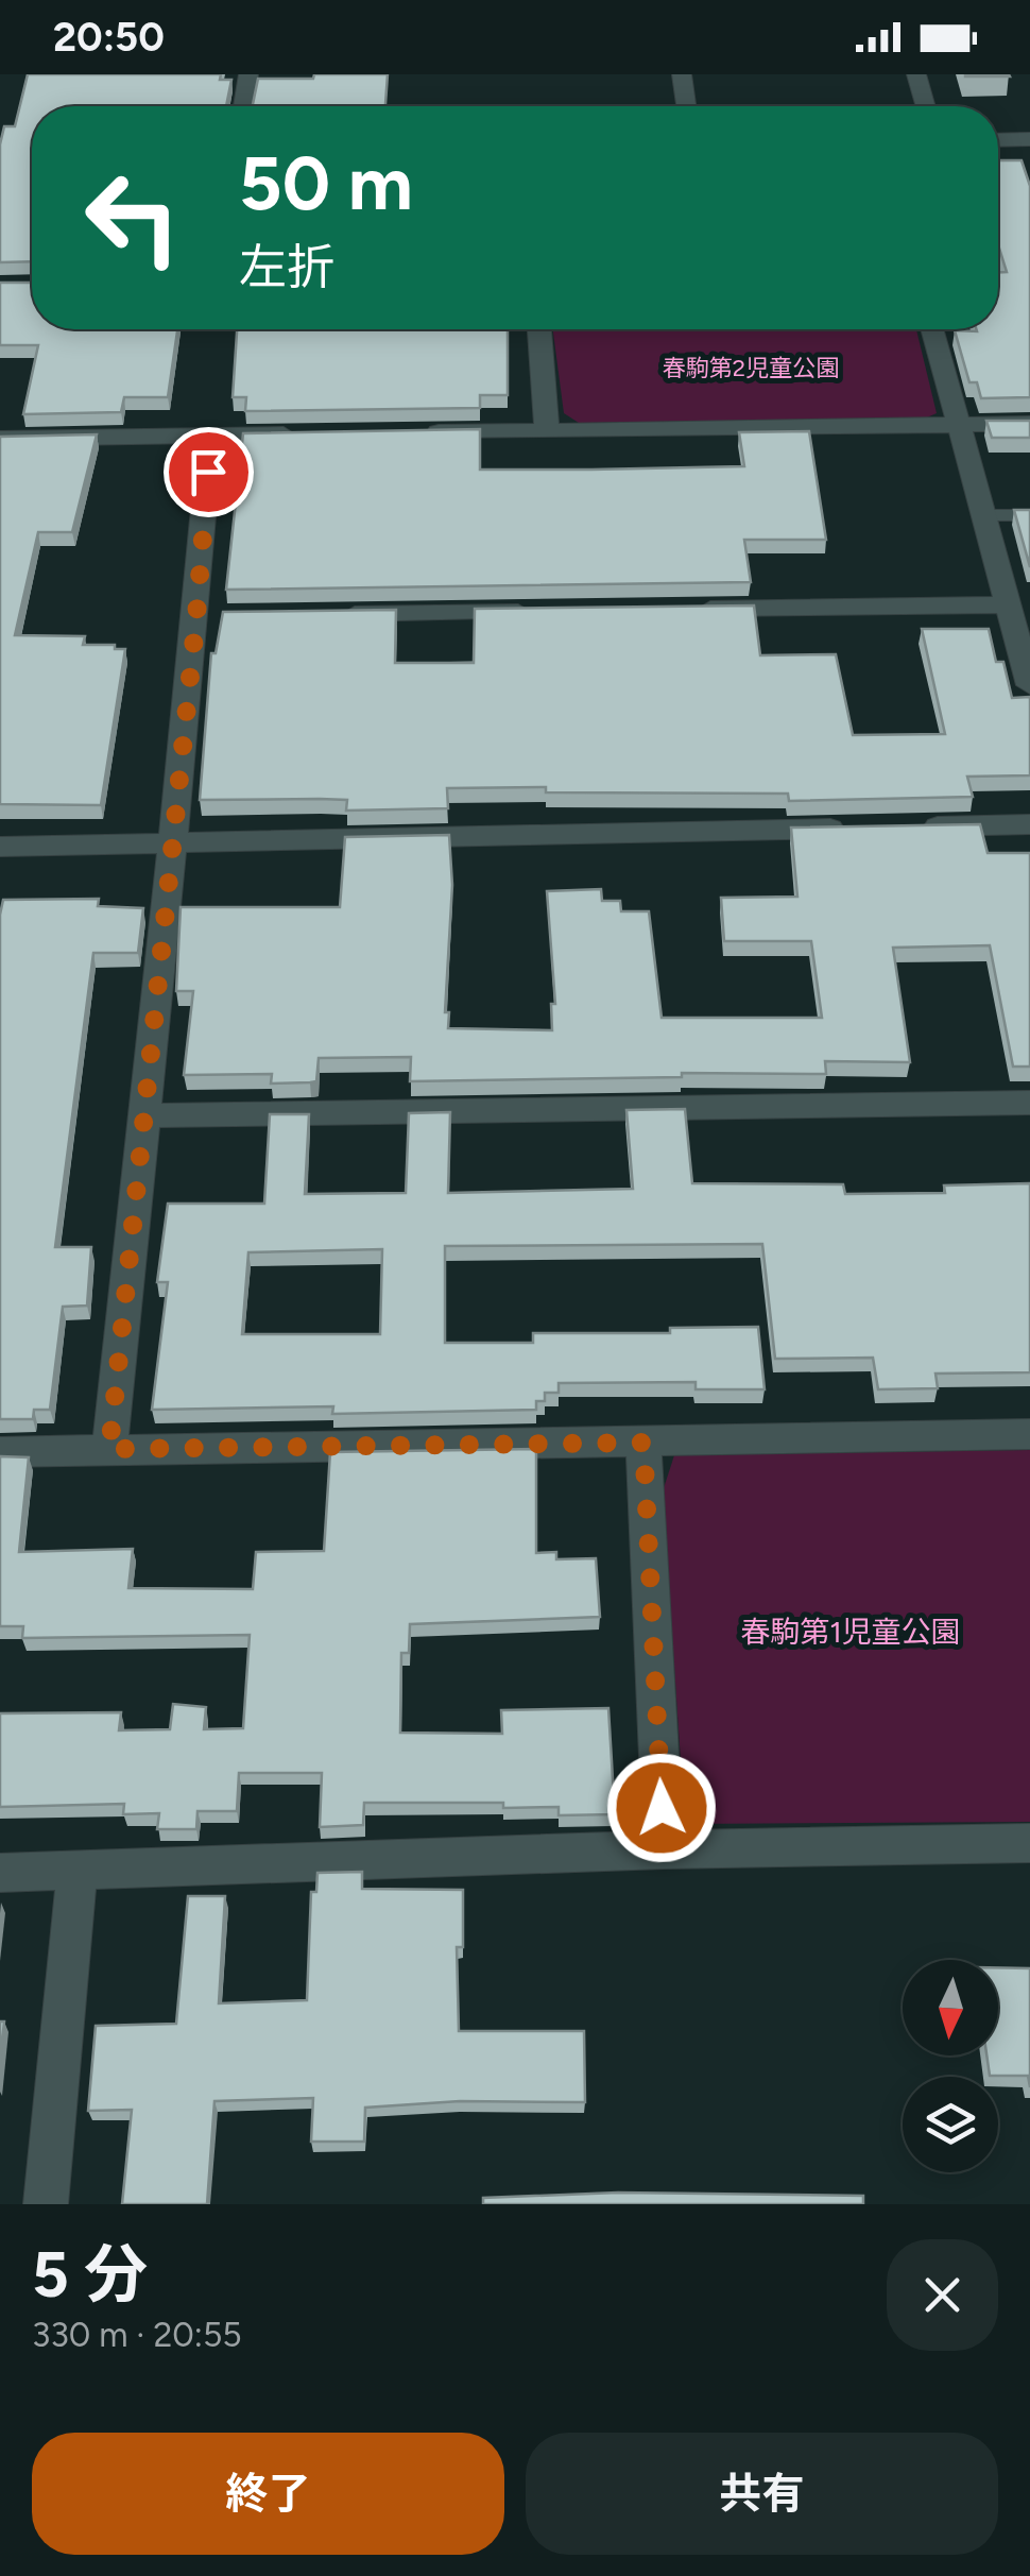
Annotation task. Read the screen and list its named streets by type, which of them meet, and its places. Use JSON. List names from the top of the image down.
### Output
{
  "parks": ["春駒第2児童公園", "春駒第1児童公園"],
  "north": "bottom",
  "page": {
    "status": "20:50",
    "turn": ["50 m", "左折"],
    "heading": ["5 分", "330 m · 20:55"],
    "buttons": ["終了", "共有"]
  }
}
